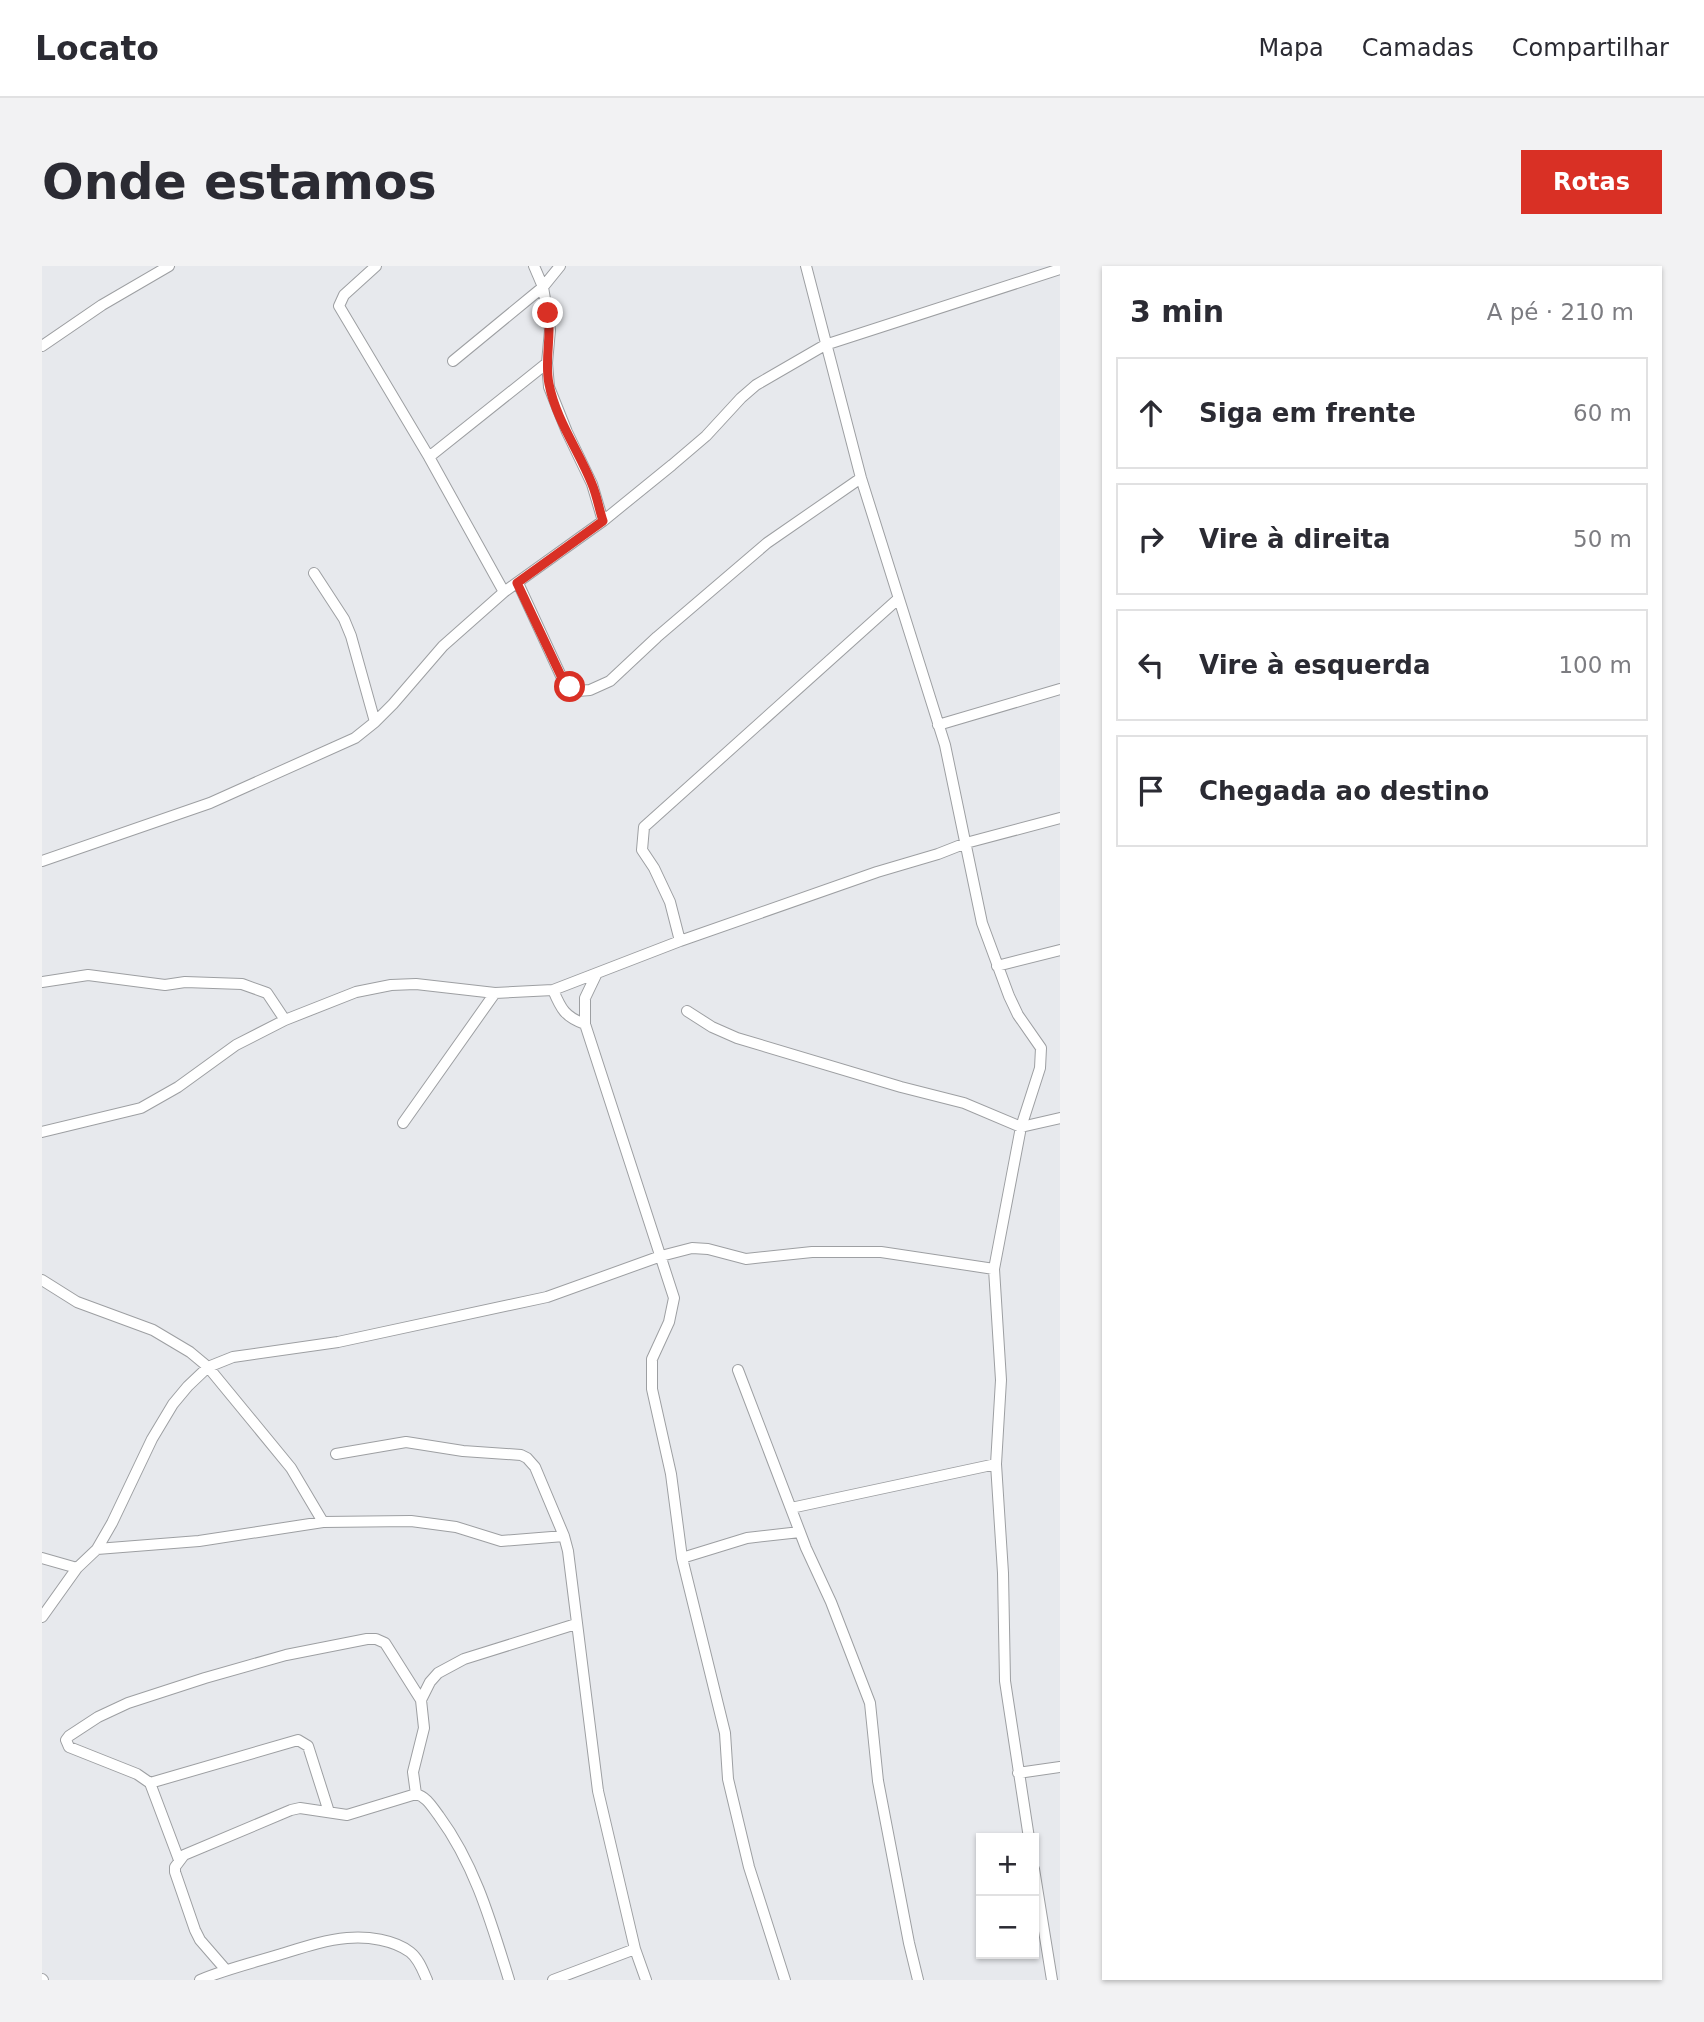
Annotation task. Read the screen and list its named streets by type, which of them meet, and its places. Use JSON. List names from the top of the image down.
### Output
{
  "page": {
    "header": "Locato",
    "nav": ["Mapa", "Camadas", "Compartilhar"],
    "buttons": "Rotas",
    "title": "Onde estamos",
    "heading": ["3 min", "A pé · 210 m"],
    "list": [
      ["Siga em frente", "60 m"],
      ["Vire à direita", "50 m"],
      ["Vire à esquerda", "100 m"],
      "Chegada ao destino"
    ],
    "map_buttons": ["+", "−"]
  }
}
